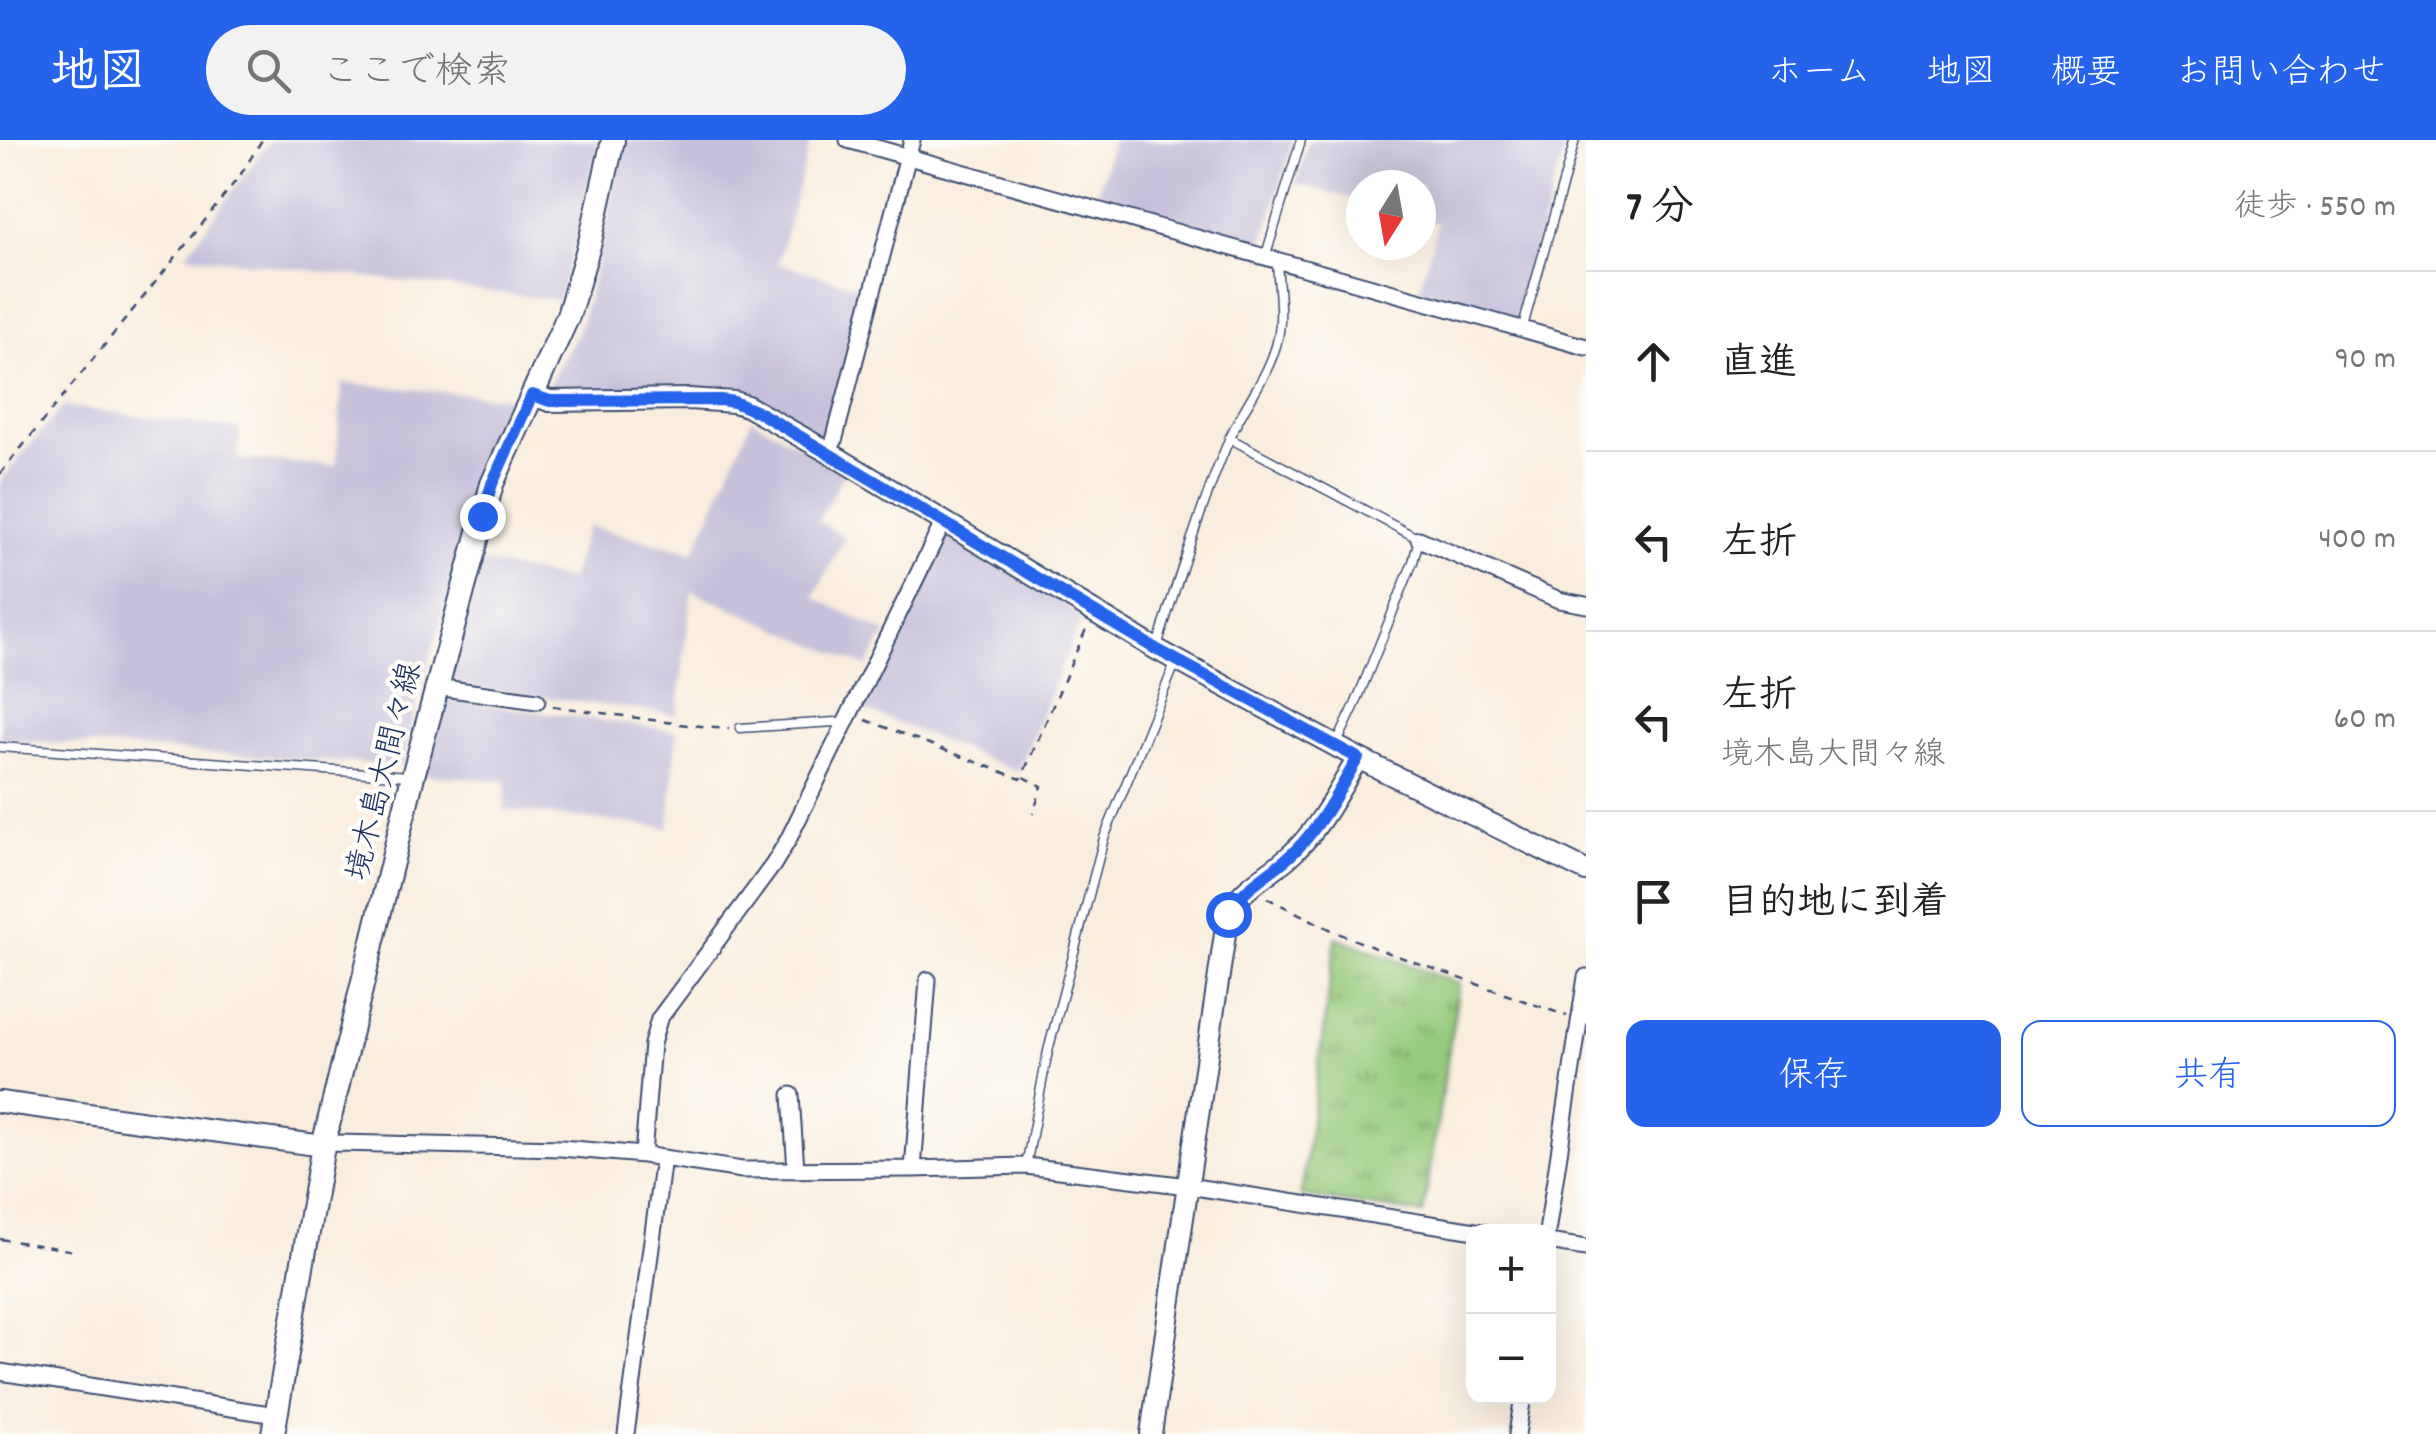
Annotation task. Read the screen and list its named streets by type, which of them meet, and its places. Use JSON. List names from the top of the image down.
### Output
{
  "streets": {
    "main road": ["境木島大間々線"]
  },
  "north": "bottom",
  "page": {
    "header": "地図",
    "search": "ここで検索",
    "nav": [
      "ホーム",
      "地図",
      "概要",
      "お問い合わせ"
    ],
    "heading": ["7 分", "徒歩 · 550 m"],
    "list": [
      ["直進", "90 m"],
      ["左折", "400 m"],
      ["左折", "境木島大間々線", "60 m"],
      "目的地に到着"
    ],
    "buttons": ["保存", "共有"],
    "map_buttons": ["+", "−"]
  }
}
